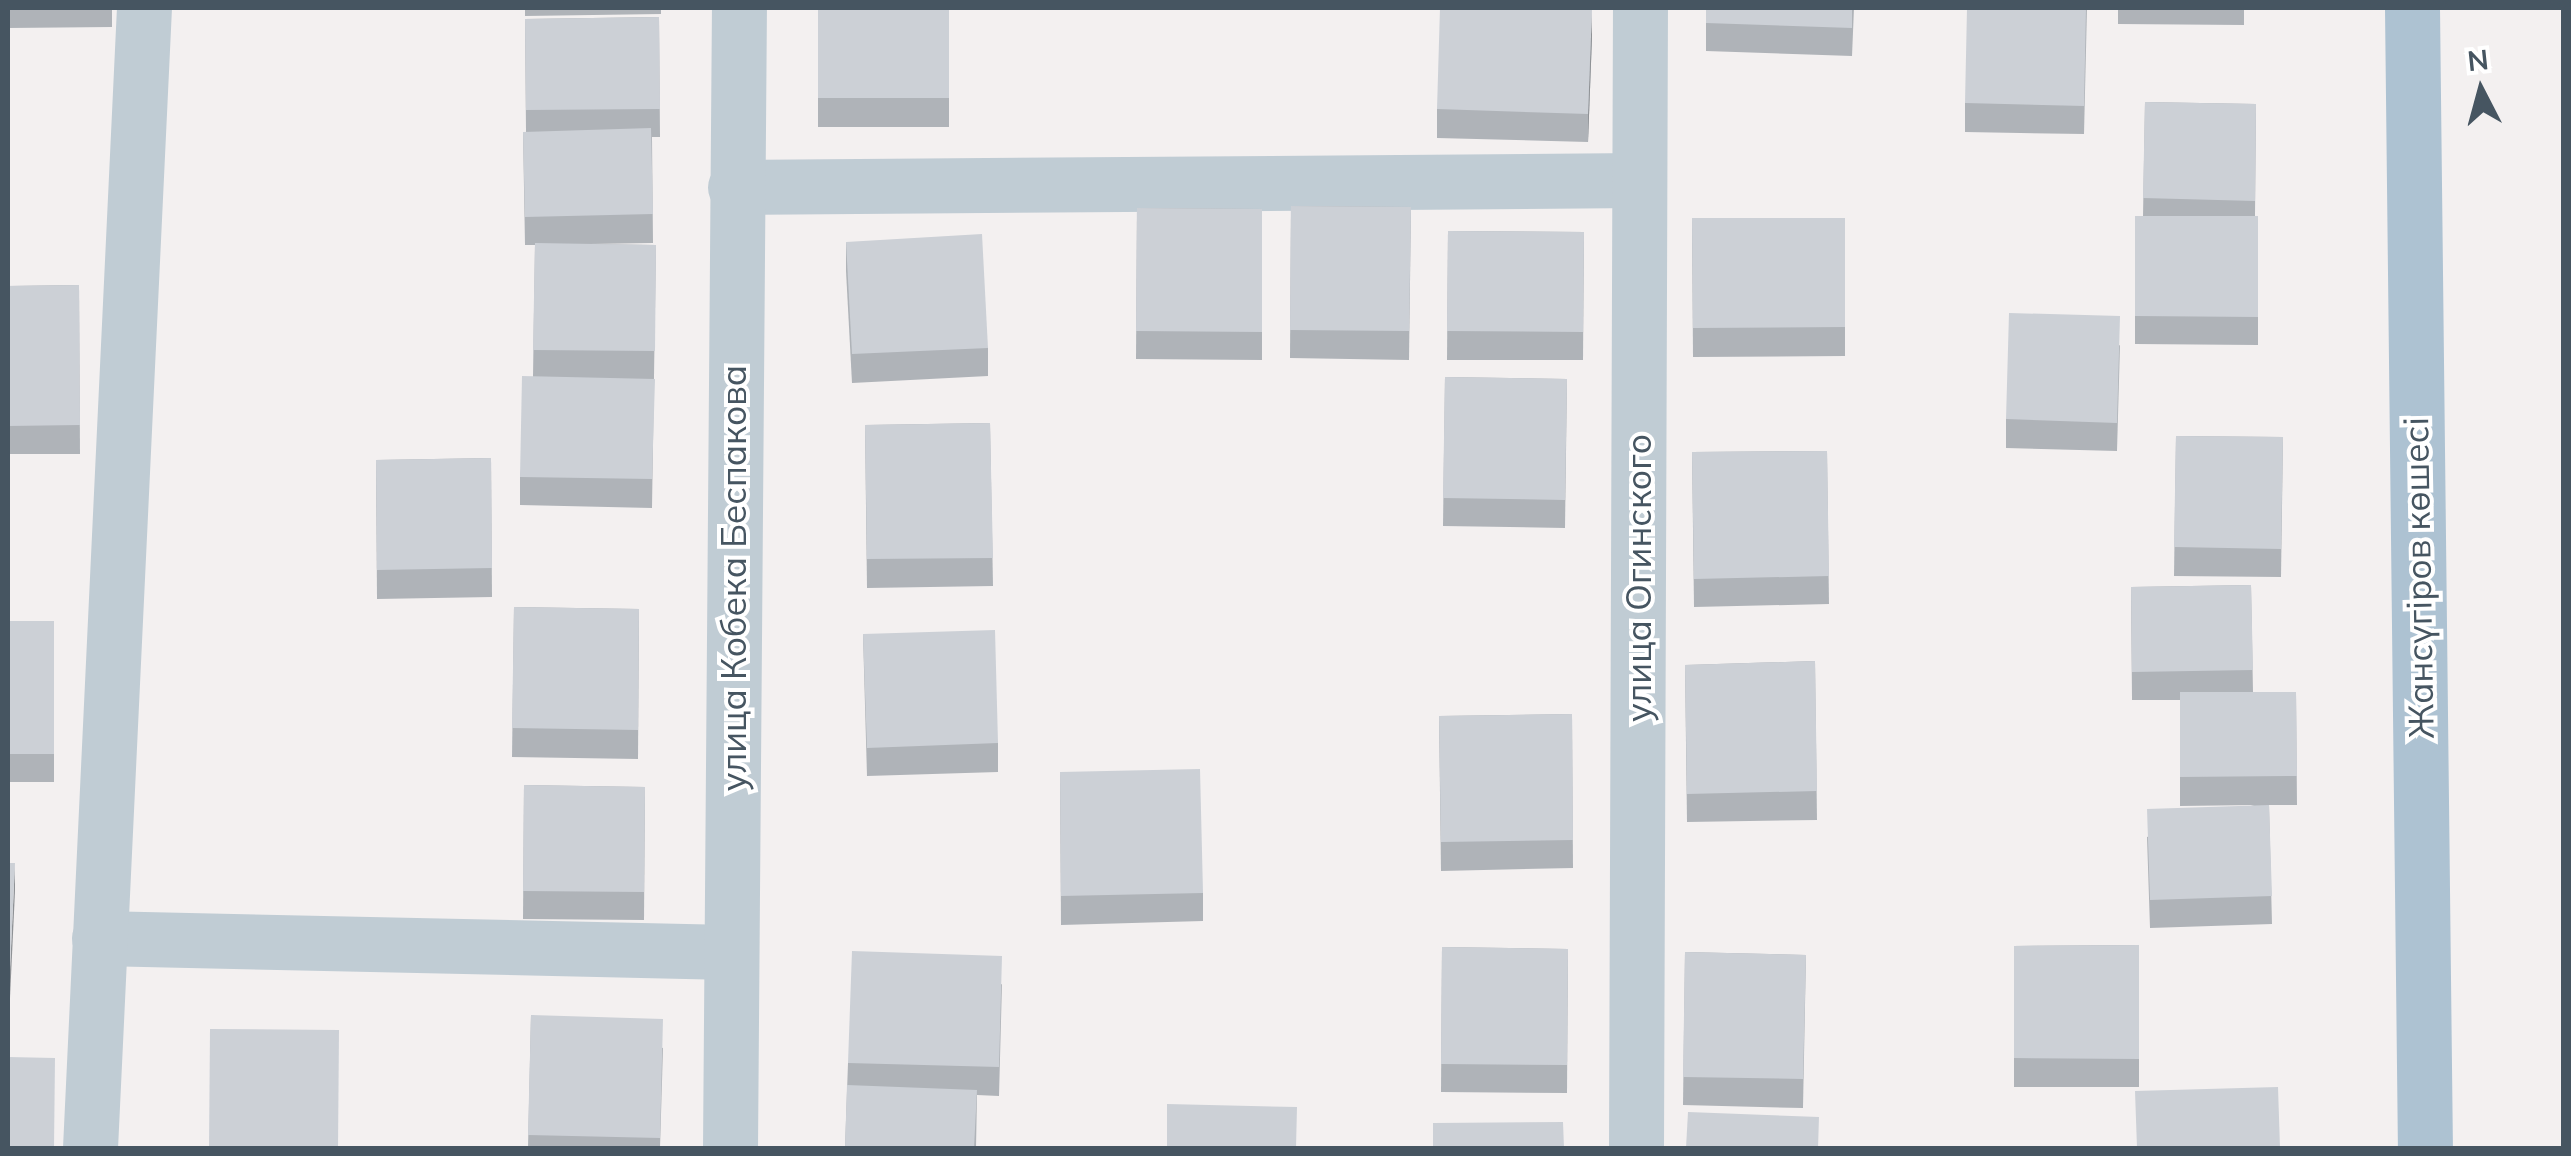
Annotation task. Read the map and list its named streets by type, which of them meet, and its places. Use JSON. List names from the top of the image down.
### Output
{
  "streets": {
    "main road": ["Жансүгіров көшесі"],
    "street": ["улица Кобека Беспакова", "улица Огинского"]
  },
  "north": "top"
}
